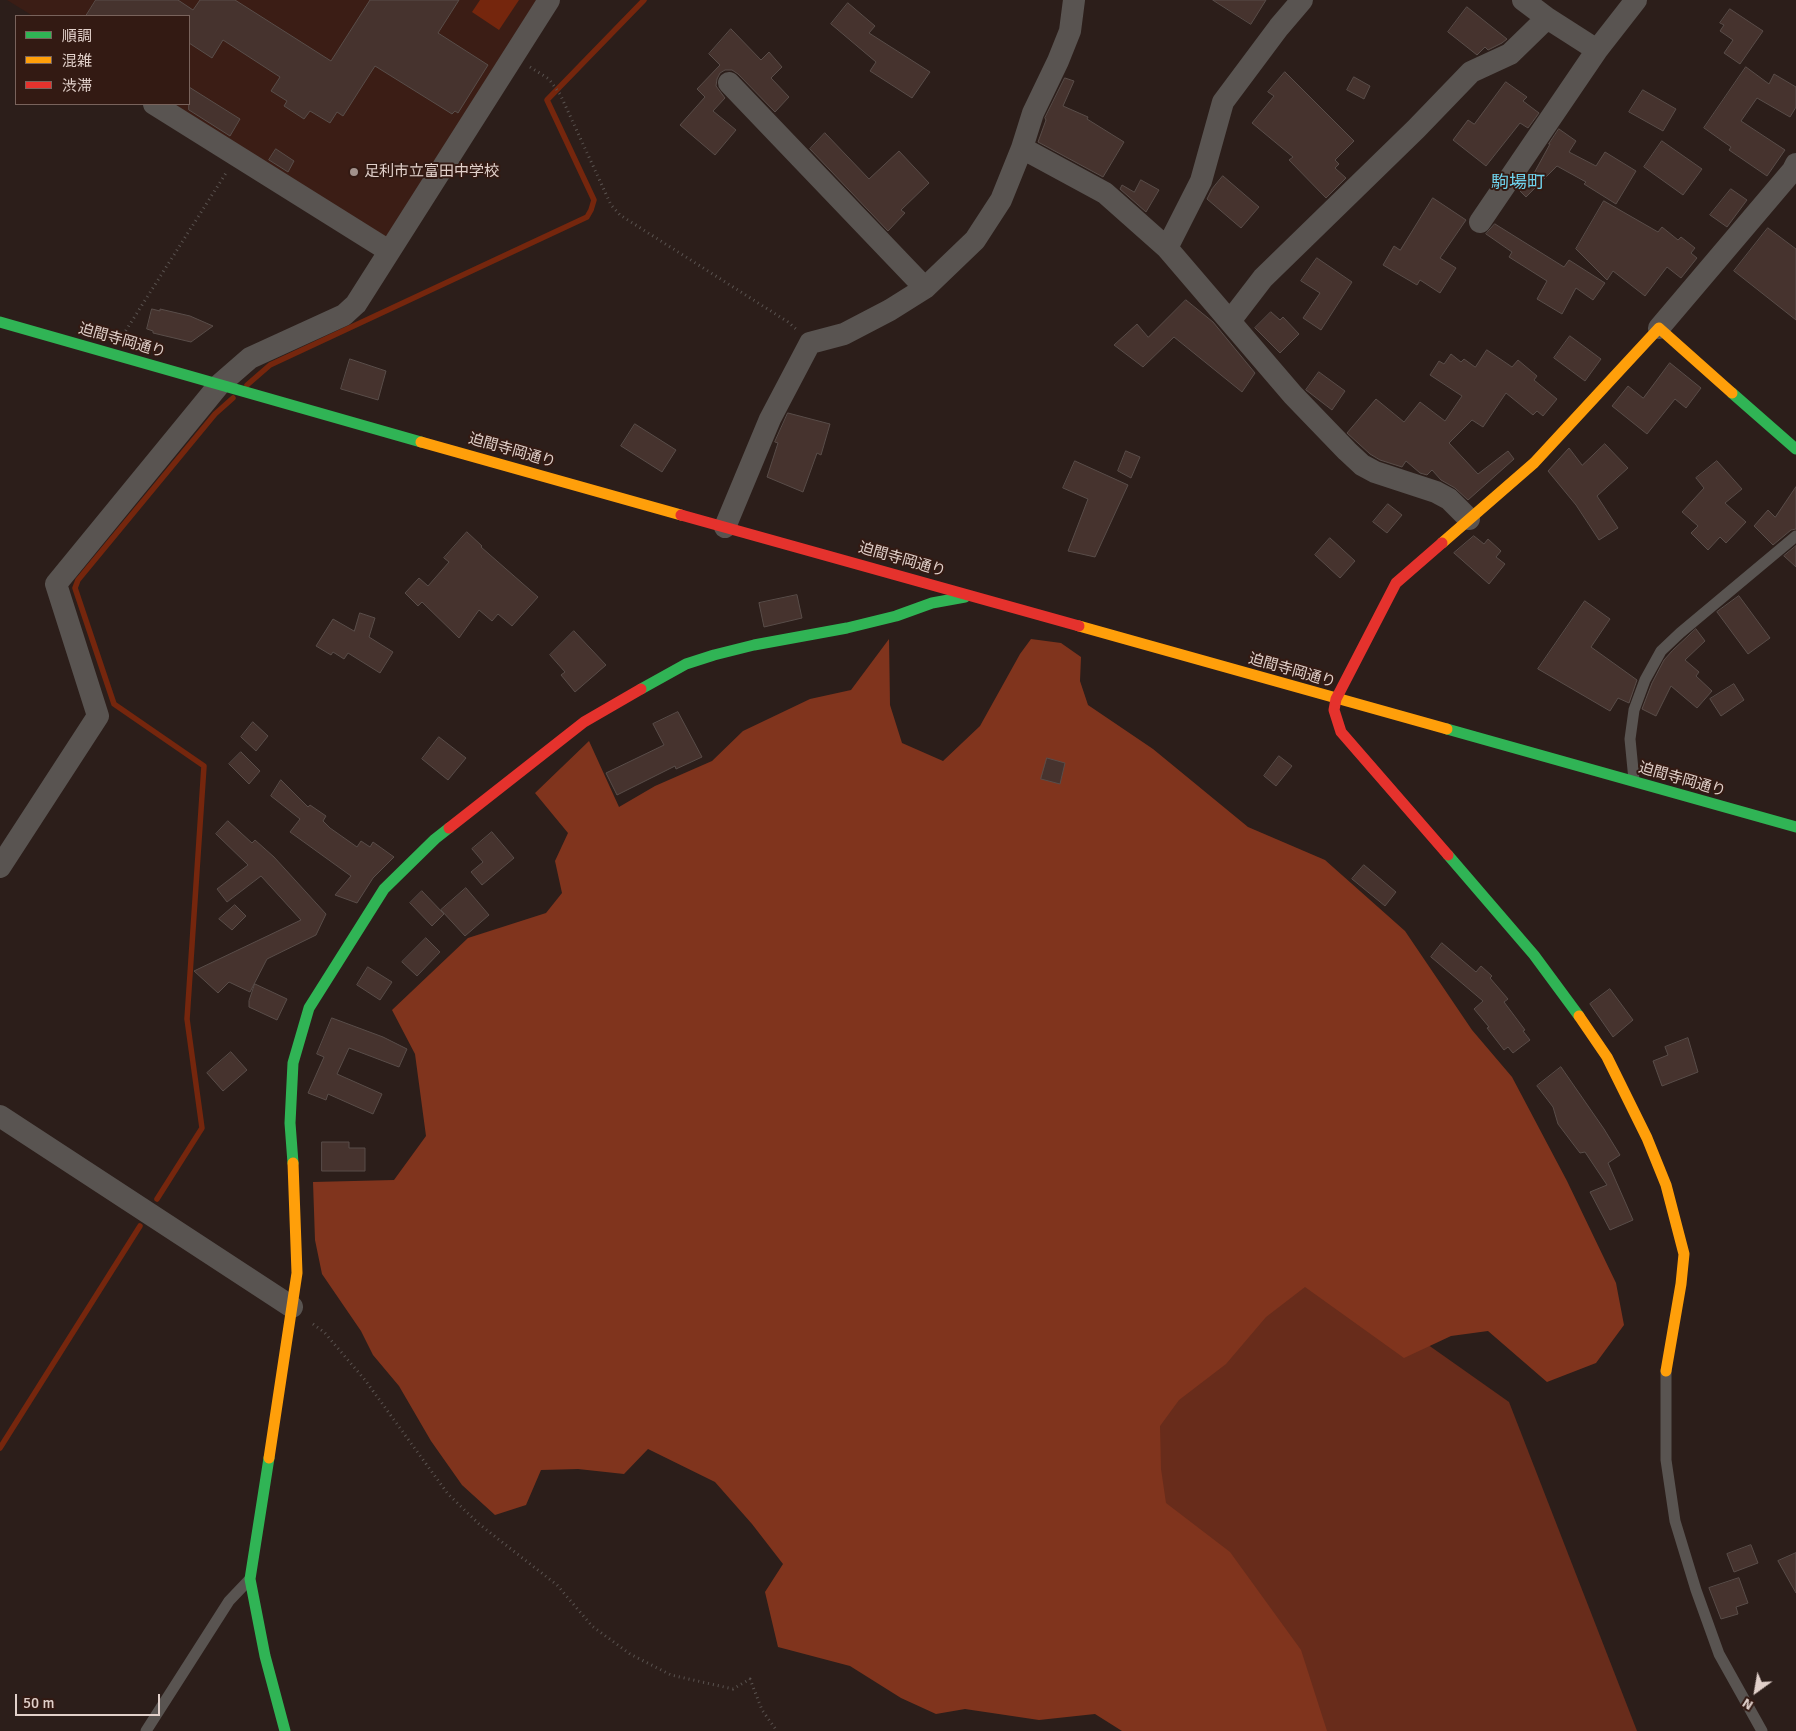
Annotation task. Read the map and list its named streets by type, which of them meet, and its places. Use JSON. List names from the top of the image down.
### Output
{
  "streets": {
    "street": ["迫間寺岡通り"]
  },
  "districts": ["駒場町"],
  "places": ["足利市立富田中学校"],
  "legend": ["順調", "混雑", "渋滞"],
  "scale_bar": "50 m",
  "north": "bottom left"
}
